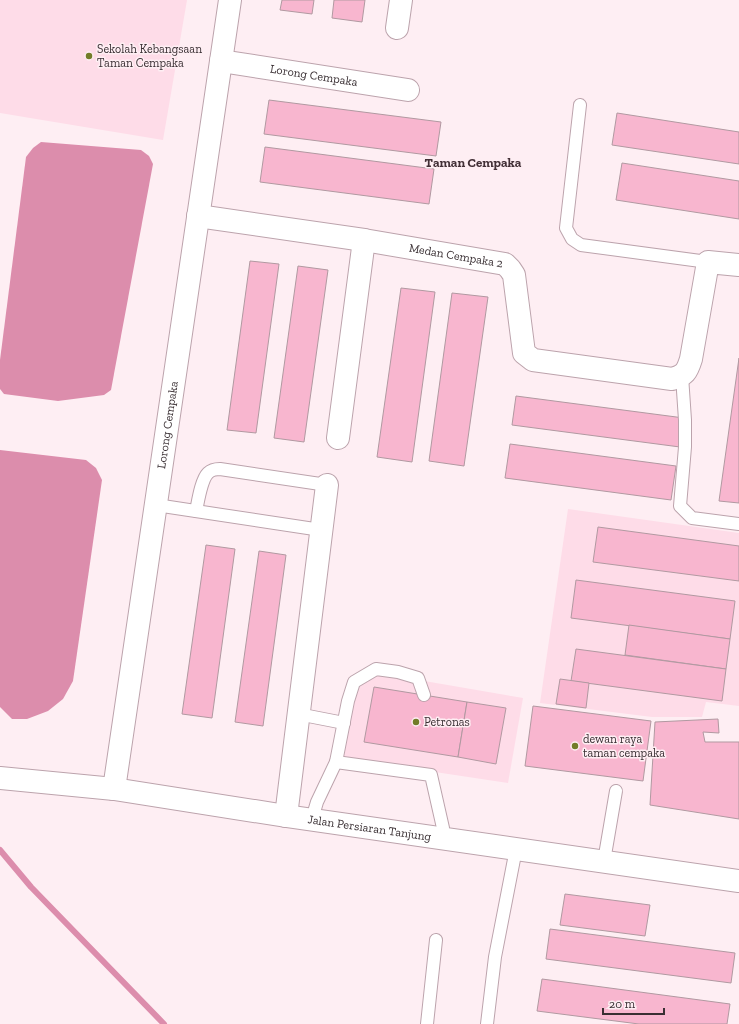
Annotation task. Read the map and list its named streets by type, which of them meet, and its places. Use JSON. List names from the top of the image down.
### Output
{
  "streets": {
    "street": ["Lorong Cempaka", "Medan Cempaka 2", "Jalan Persiaran Tanjung"]
  },
  "crossings": [
    ["Lorong Cempaka", "Medan Cempaka 2"],
    ["Lorong Cempaka", "Jalan Persiaran Tanjung"]
  ],
  "districts": ["Taman Cempaka"],
  "places": ["Sekolah Kebangsaan Taman Cempaka", "Petronas", "dewan raya taman cempaka"],
  "scale_bar": "20 m"
}
